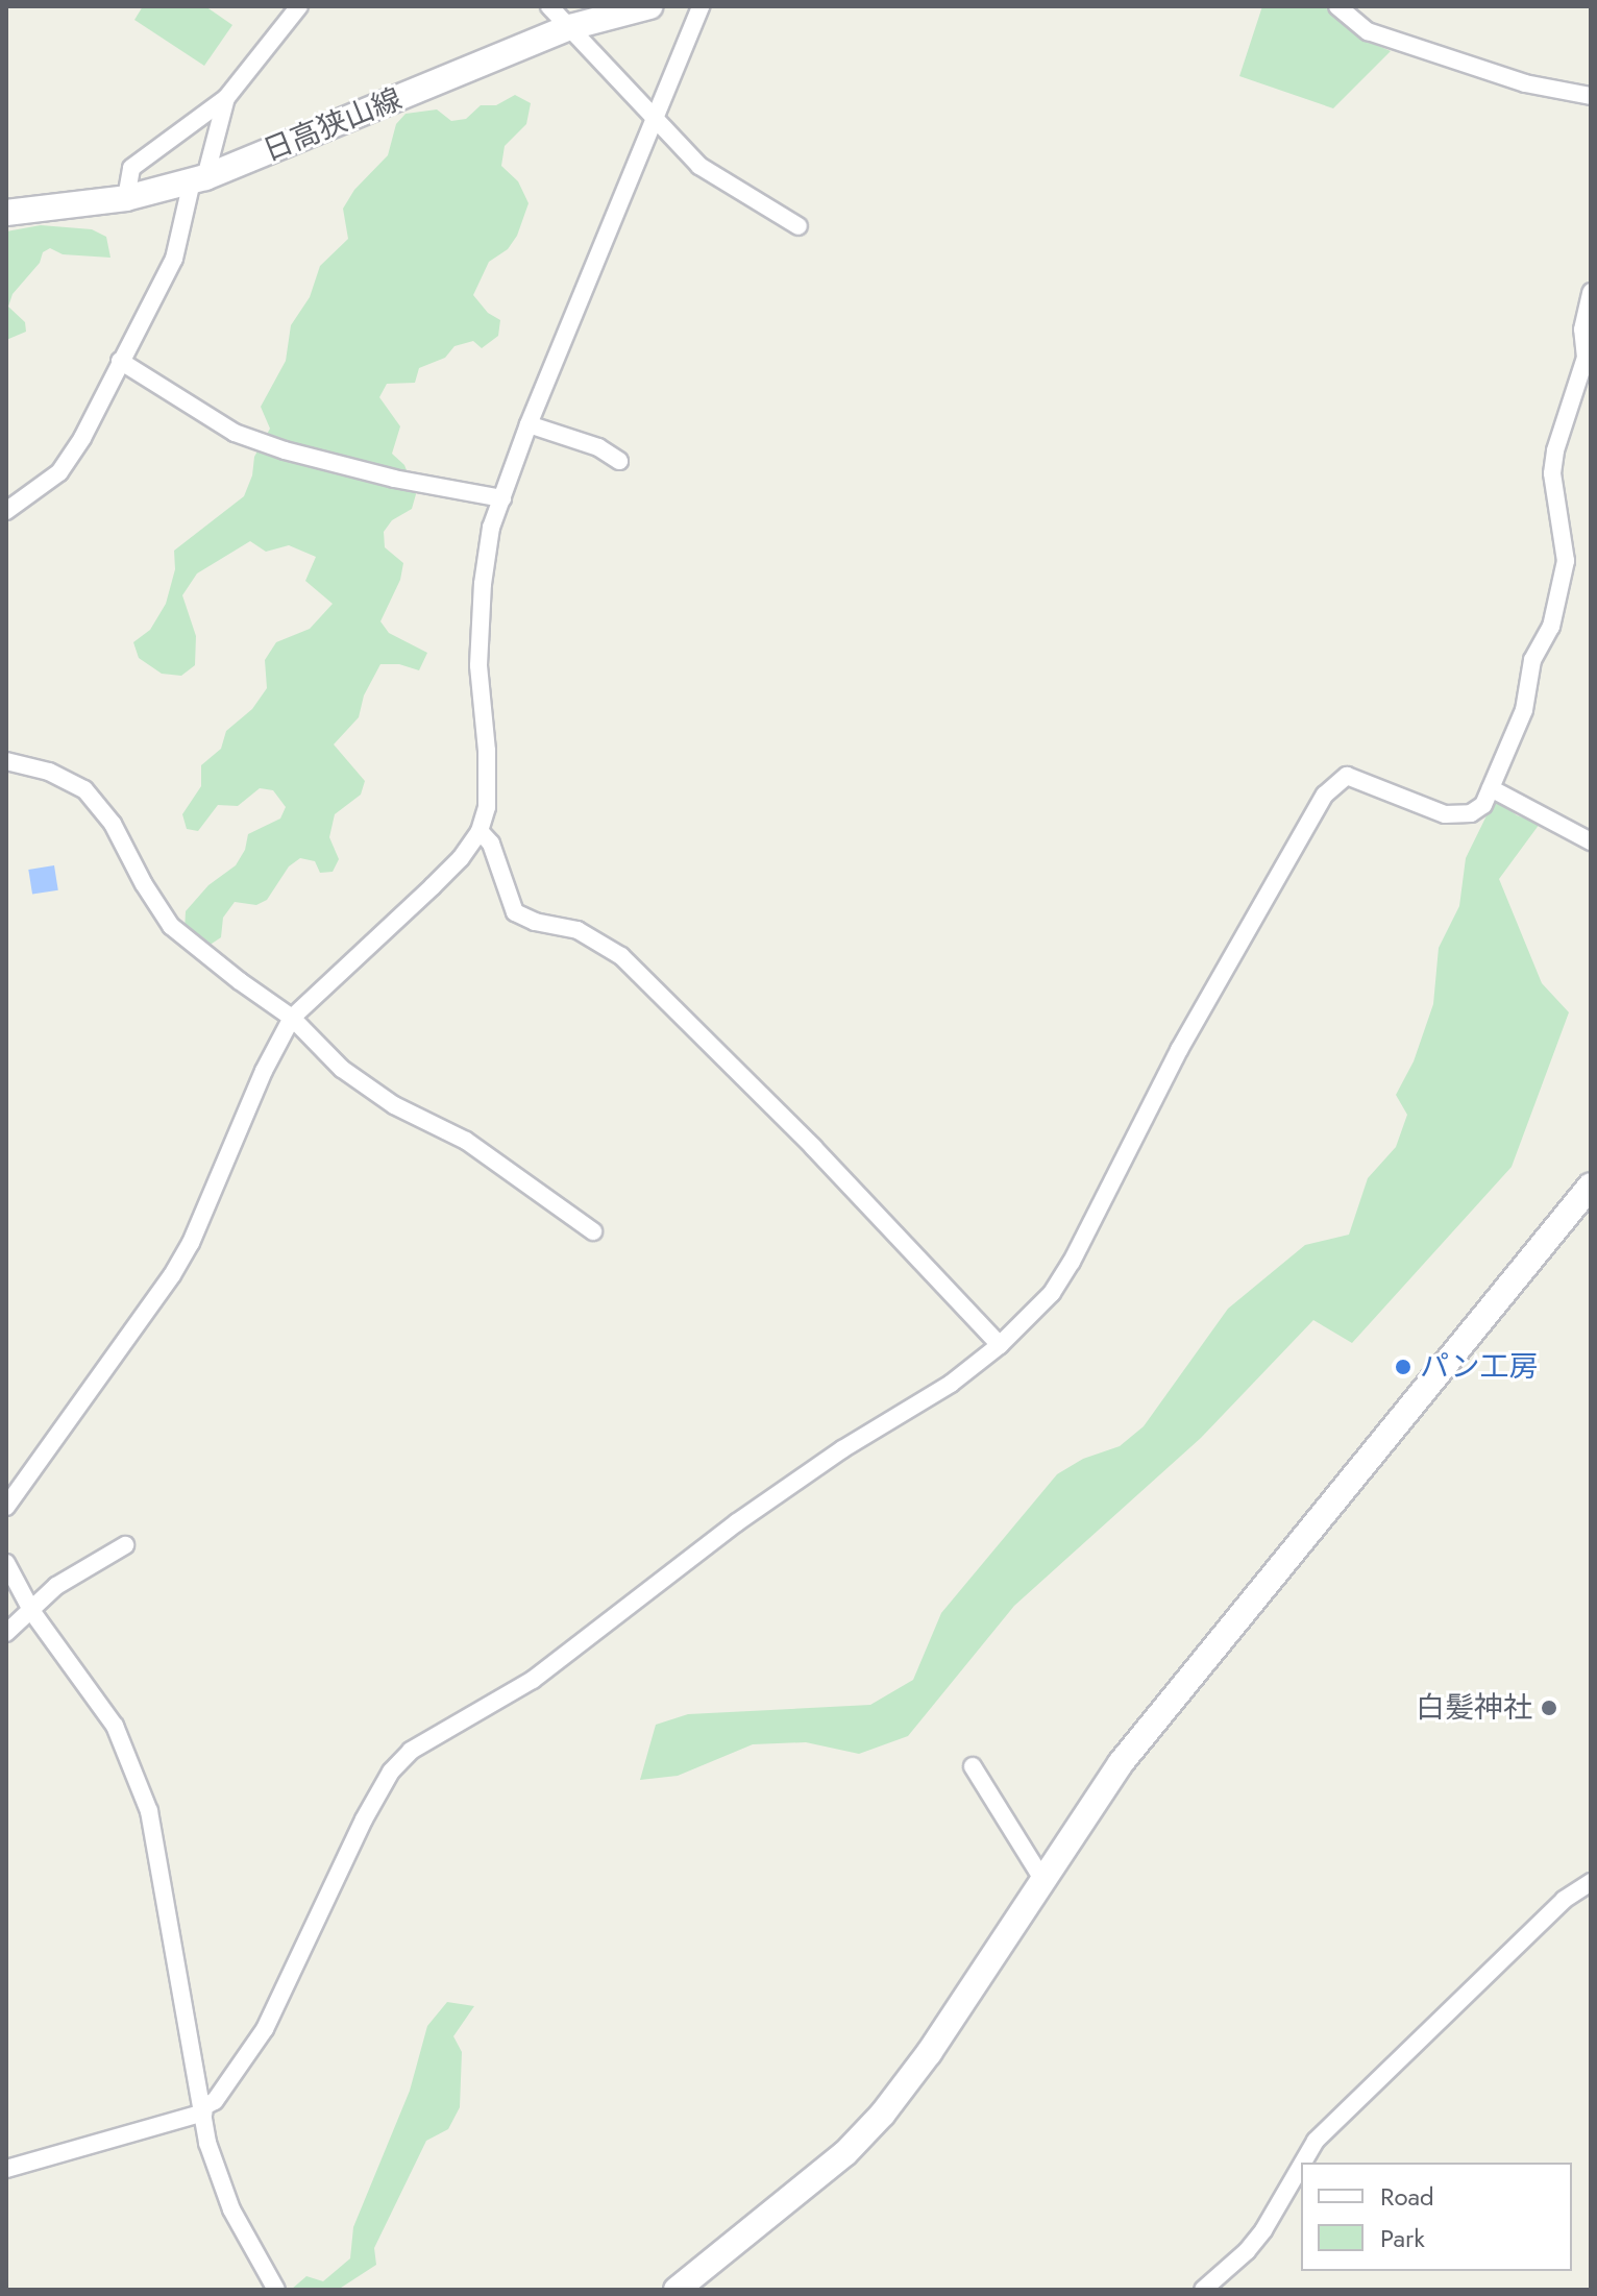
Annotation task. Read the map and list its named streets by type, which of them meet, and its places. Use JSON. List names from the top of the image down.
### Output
{
  "streets": {
    "street": ["日高狭山線"]
  },
  "places": ["パン工房", "白髪神社"],
  "legend": ["Road", "Park"]
}
